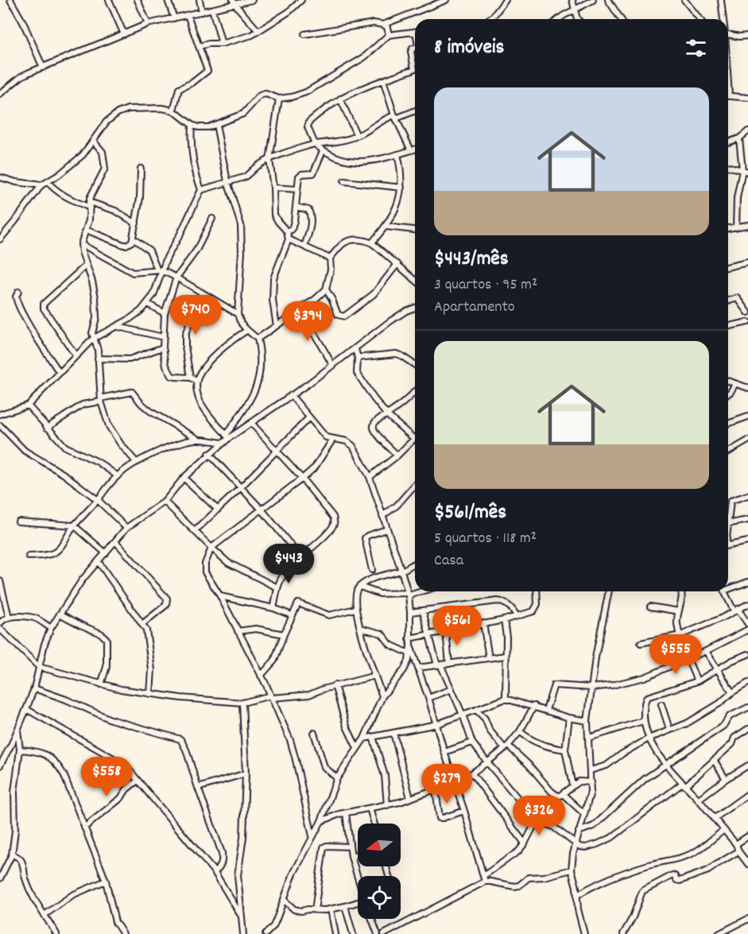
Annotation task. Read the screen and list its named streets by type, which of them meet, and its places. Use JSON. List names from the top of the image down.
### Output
{
  "north": "left",
  "page": {
    "heading": "8 imóveis",
    "list": [
      {
        "name": "$443/mês",
        "note": "3 quartos · 95 m² · Apartamento"
      },
      {
        "name": "$561/mês",
        "note": "5 quartos · 118 m² · Casa"
      }
    ],
    "price": [
      "$740",
      "$394",
      "$443",
      "$561",
      "$555",
      "$558",
      "$279",
      "$326"
    ]
  }
}
